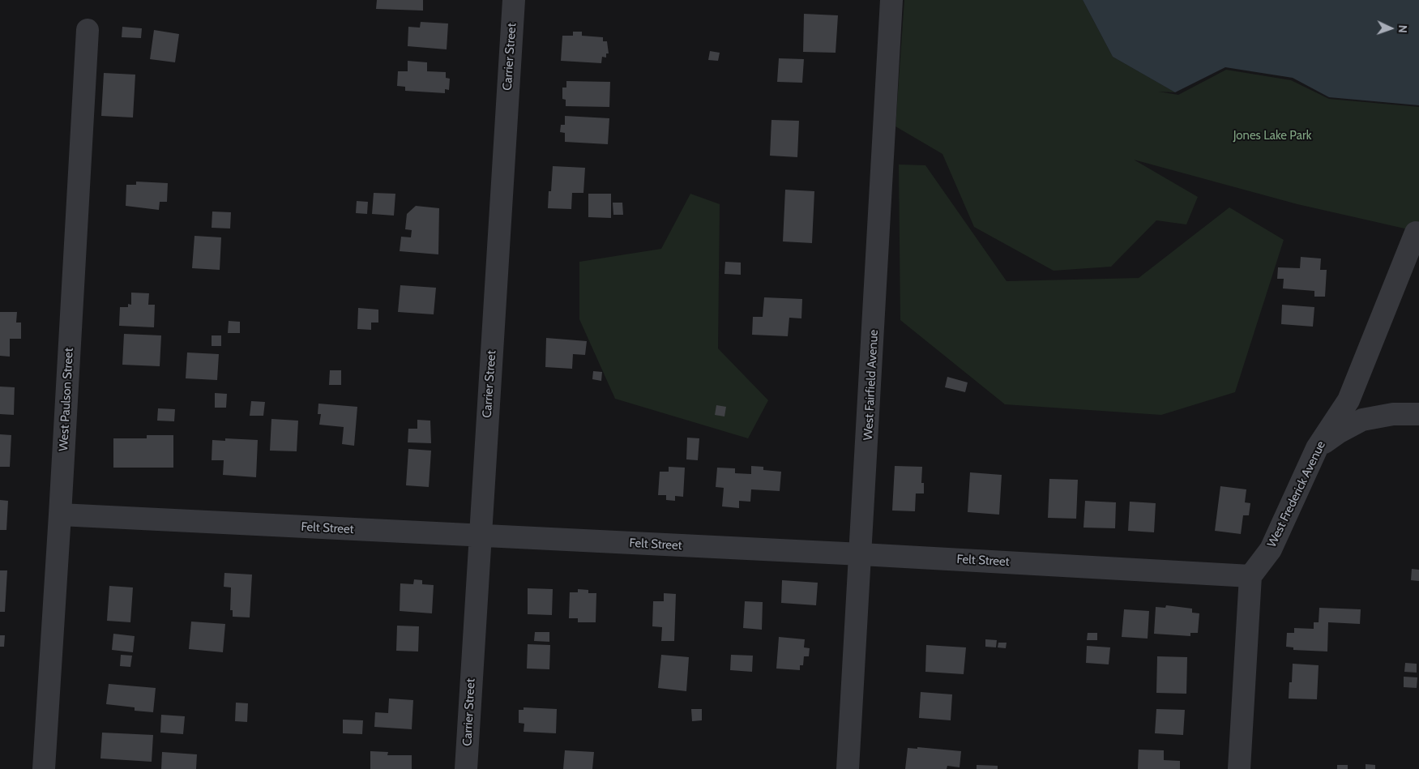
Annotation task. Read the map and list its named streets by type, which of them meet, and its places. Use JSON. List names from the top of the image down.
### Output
{
  "streets": {
    "street": [
      "Carrier Street",
      "West Fairfield Avenue",
      "West Paulson Street",
      "West Frederick Avenue",
      "Felt Street"
    ]
  },
  "crossings": [
    ["Carrier Street", "Felt Street"],
    ["West Fairfield Avenue", "Felt Street"],
    ["West Paulson Street", "Felt Street"],
    ["West Frederick Avenue", "Felt Street"]
  ],
  "parks": ["Jones Lake Park"],
  "north": "right"
}
